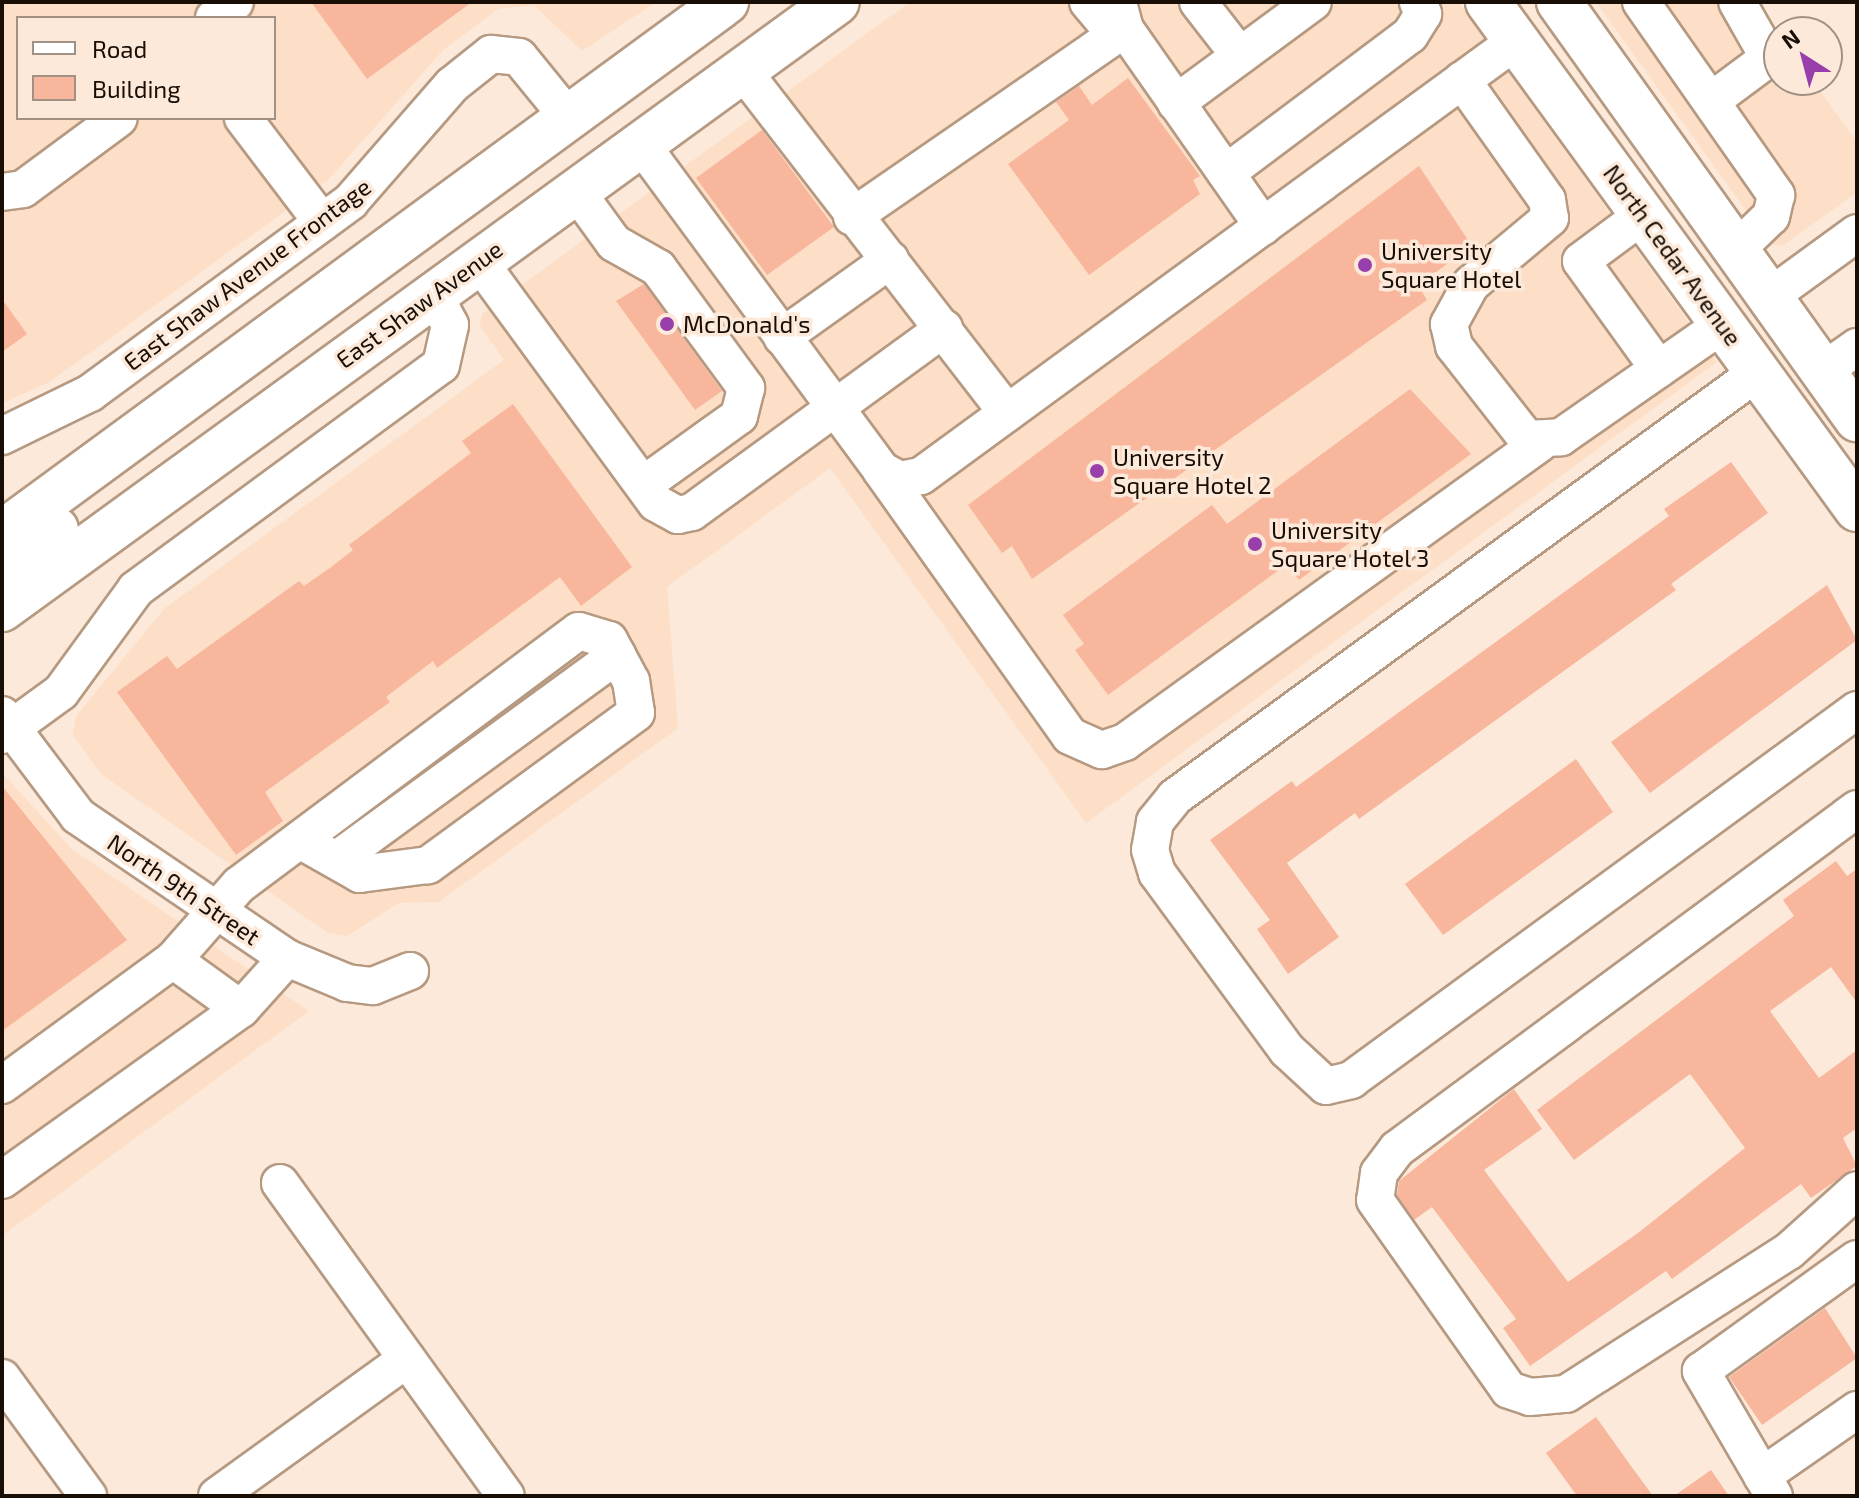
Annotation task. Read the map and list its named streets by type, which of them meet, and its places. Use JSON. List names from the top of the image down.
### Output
{
  "streets": {
    "main road": ["North Cedar Avenue", "East Shaw Avenue"],
    "street": ["East Shaw Avenue Frontage", "North 9th Street"]
  },
  "places": [
    "University Square Hotel",
    "McDonald's",
    "University Square Hotel 2",
    "University Square Hotel 3"
  ],
  "legend": ["Road", "Building"],
  "north": "top left"
}
